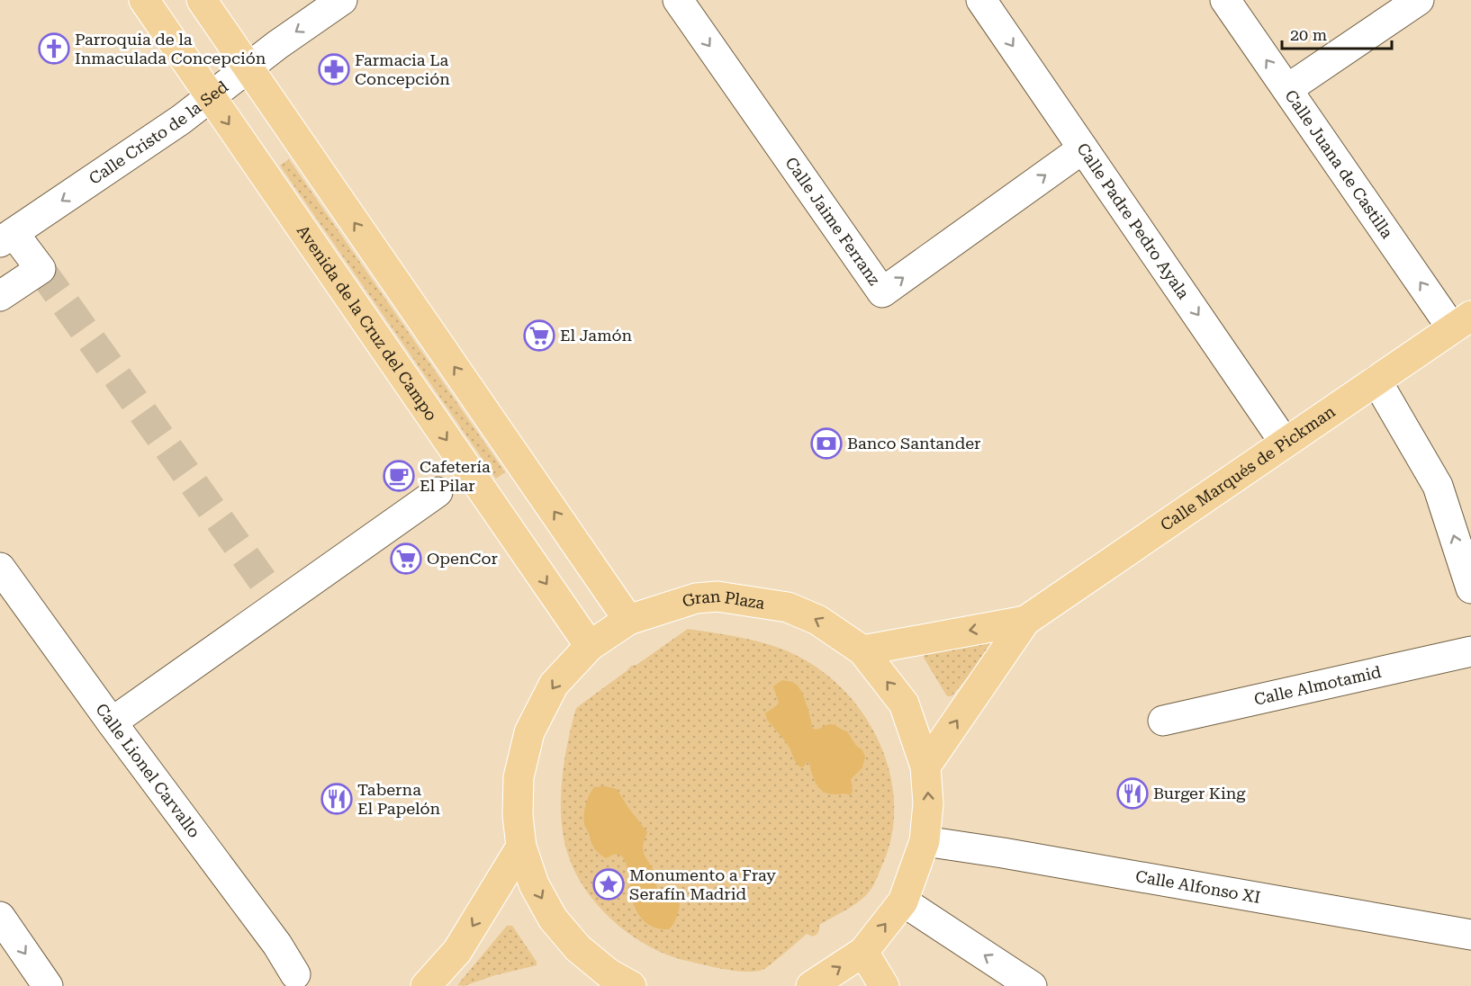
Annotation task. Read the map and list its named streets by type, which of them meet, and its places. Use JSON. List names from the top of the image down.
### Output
{
  "streets": {
    "main road": ["Avenida de la Cruz del Campo", "Calle Marqués de Pickman", "Gran Plaza"],
    "street": [
      "Calle Cristo de la Sed",
      "Calle Juana de Castilla",
      "Calle Jaime Ferranz",
      "Calle Padre Pedro Ayala",
      "Calle Almotamid",
      "Calle Lionel Carvallo",
      "Calle Alfonso XI"
    ]
  },
  "crossings": [
    ["Calle Cristo de la Sed", "Avenida de la Cruz del Campo"],
    ["Calle Juana de Castilla", "Calle Marqués de Pickman"],
    ["Calle Jaime Ferranz", "Calle Padre Pedro Ayala"],
    ["Calle Padre Pedro Ayala", "Calle Marqués de Pickman"],
    ["Avenida de la Cruz del Campo", "Gran Plaza"],
    ["Gran Plaza", "Calle Alfonso XI"]
  ],
  "one_way": ["Calle Cristo de la Sed", "Calle Juana de Castilla", "Calle Padre Pedro Ayala"],
  "places": {
    "church": ["Parroquia de la Inmaculada Concepción"],
    "pharmacy": ["Farmacia La Concepción"],
    "supermarket": ["El Jamón", "OpenCor"],
    "bank": ["Banco Santander"],
    "cafe": ["Cafetería El Pilar"],
    "restaurant": ["Burger King", "Taberna El Papelón"],
    "place": ["Monumento a Fray Serafín Madrid"]
  },
  "scale_bar": "20 m"
}
